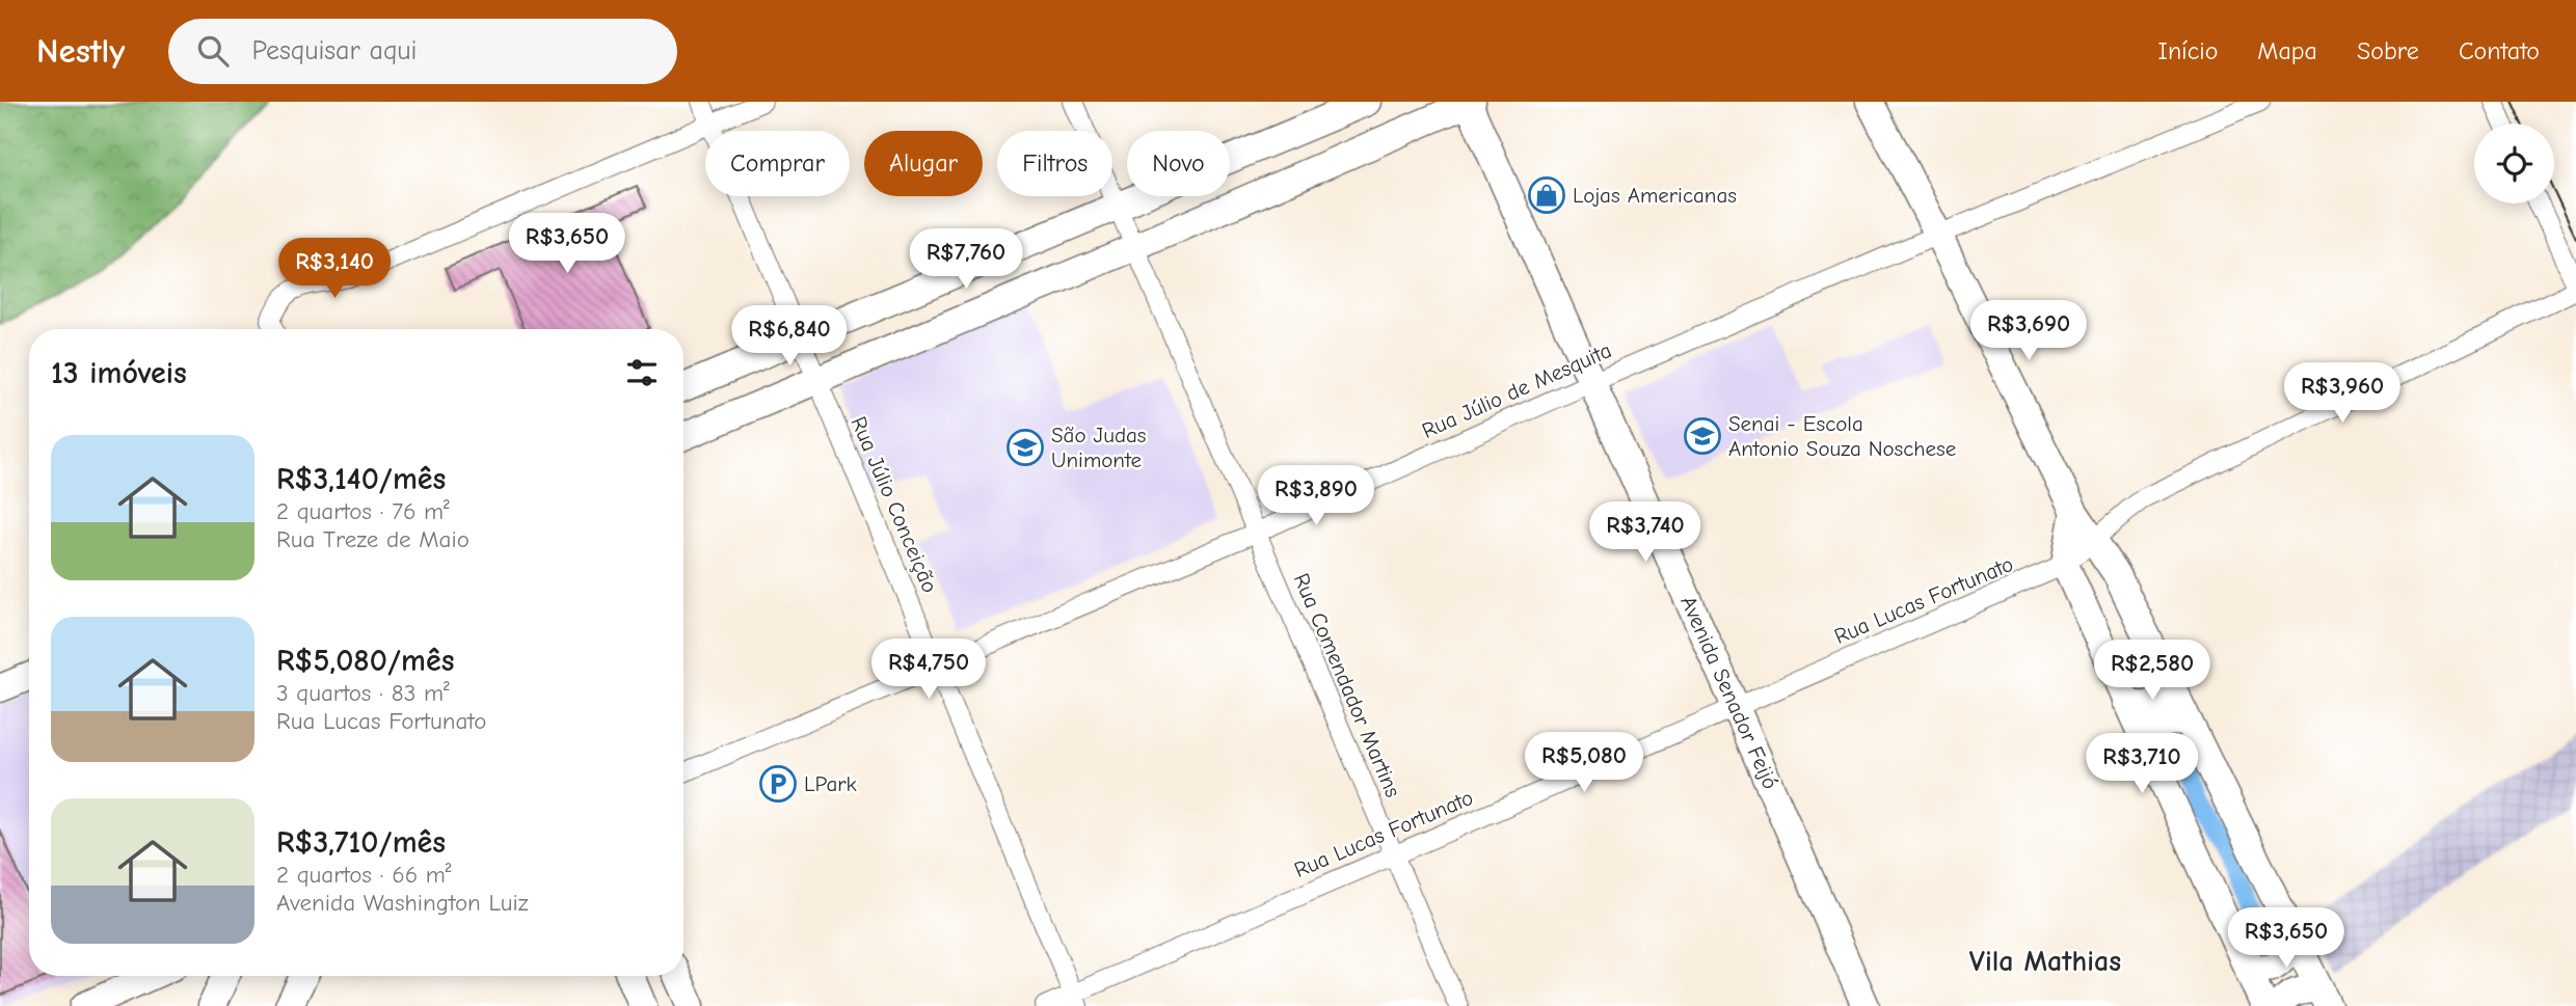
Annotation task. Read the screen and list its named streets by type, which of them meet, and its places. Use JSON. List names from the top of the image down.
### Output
{
  "streets": {
    "main road": ["Avenida Senador Feijó"],
    "street": [
      "Rua Júlio de Mesquita",
      "Rua Júlio Conceição",
      "Rua Lucas Fortunato",
      "Rua Comendador Martins"
    ]
  },
  "crossings": [
    ["Rua Júlio de Mesquita", "Rua Júlio Conceição"],
    ["Rua Júlio de Mesquita", "Rua Comendador Martins"],
    ["Rua Júlio de Mesquita", "Avenida Senador Feijó"],
    ["Rua Júlio Conceição", "Rua Lucas Fortunato"],
    ["Rua Lucas Fortunato", "Rua Comendador Martins"],
    ["Rua Lucas Fortunato", "Avenida Senador Feijó"]
  ],
  "districts": ["Vila Mathias"],
  "places": {
    "shop": ["Lojas Americanas"],
    "school or university": ["Senai - Escola Antonio Souza Noschese", "São Judas Unimonte"],
    "parking": ["LPark"]
  },
  "page": {
    "header": "Nestly",
    "search": "Pesquisar aqui",
    "nav": [
      "Início",
      "Mapa",
      "Sobre",
      "Contato"
    ],
    "chip": [
      "Comprar",
      "Alugar",
      "Filtros",
      "Novo"
    ],
    "price": [
      "R$3,650",
      "R$7,760",
      "R$3,140",
      "R$3,690",
      "R$6,840",
      "R$3,960",
      "R$3,890",
      "R$3,740",
      "R$4,750",
      "R$2,580",
      "R$5,080",
      "R$3,710",
      "R$3,650"
    ],
    "heading": "13 imóveis",
    "list": [
      {
        "name": "R$3,140/mês",
        "note": "2 quartos · 76 m² · Rua Treze de Maio"
      },
      {
        "name": "R$5,080/mês",
        "note": "3 quartos · 83 m² · Rua Lucas Fortunato"
      },
      {
        "name": "R$3,710/mês",
        "note": "2 quartos · 66 m² · Avenida Washington Luiz"
      }
    ]
  }
}
